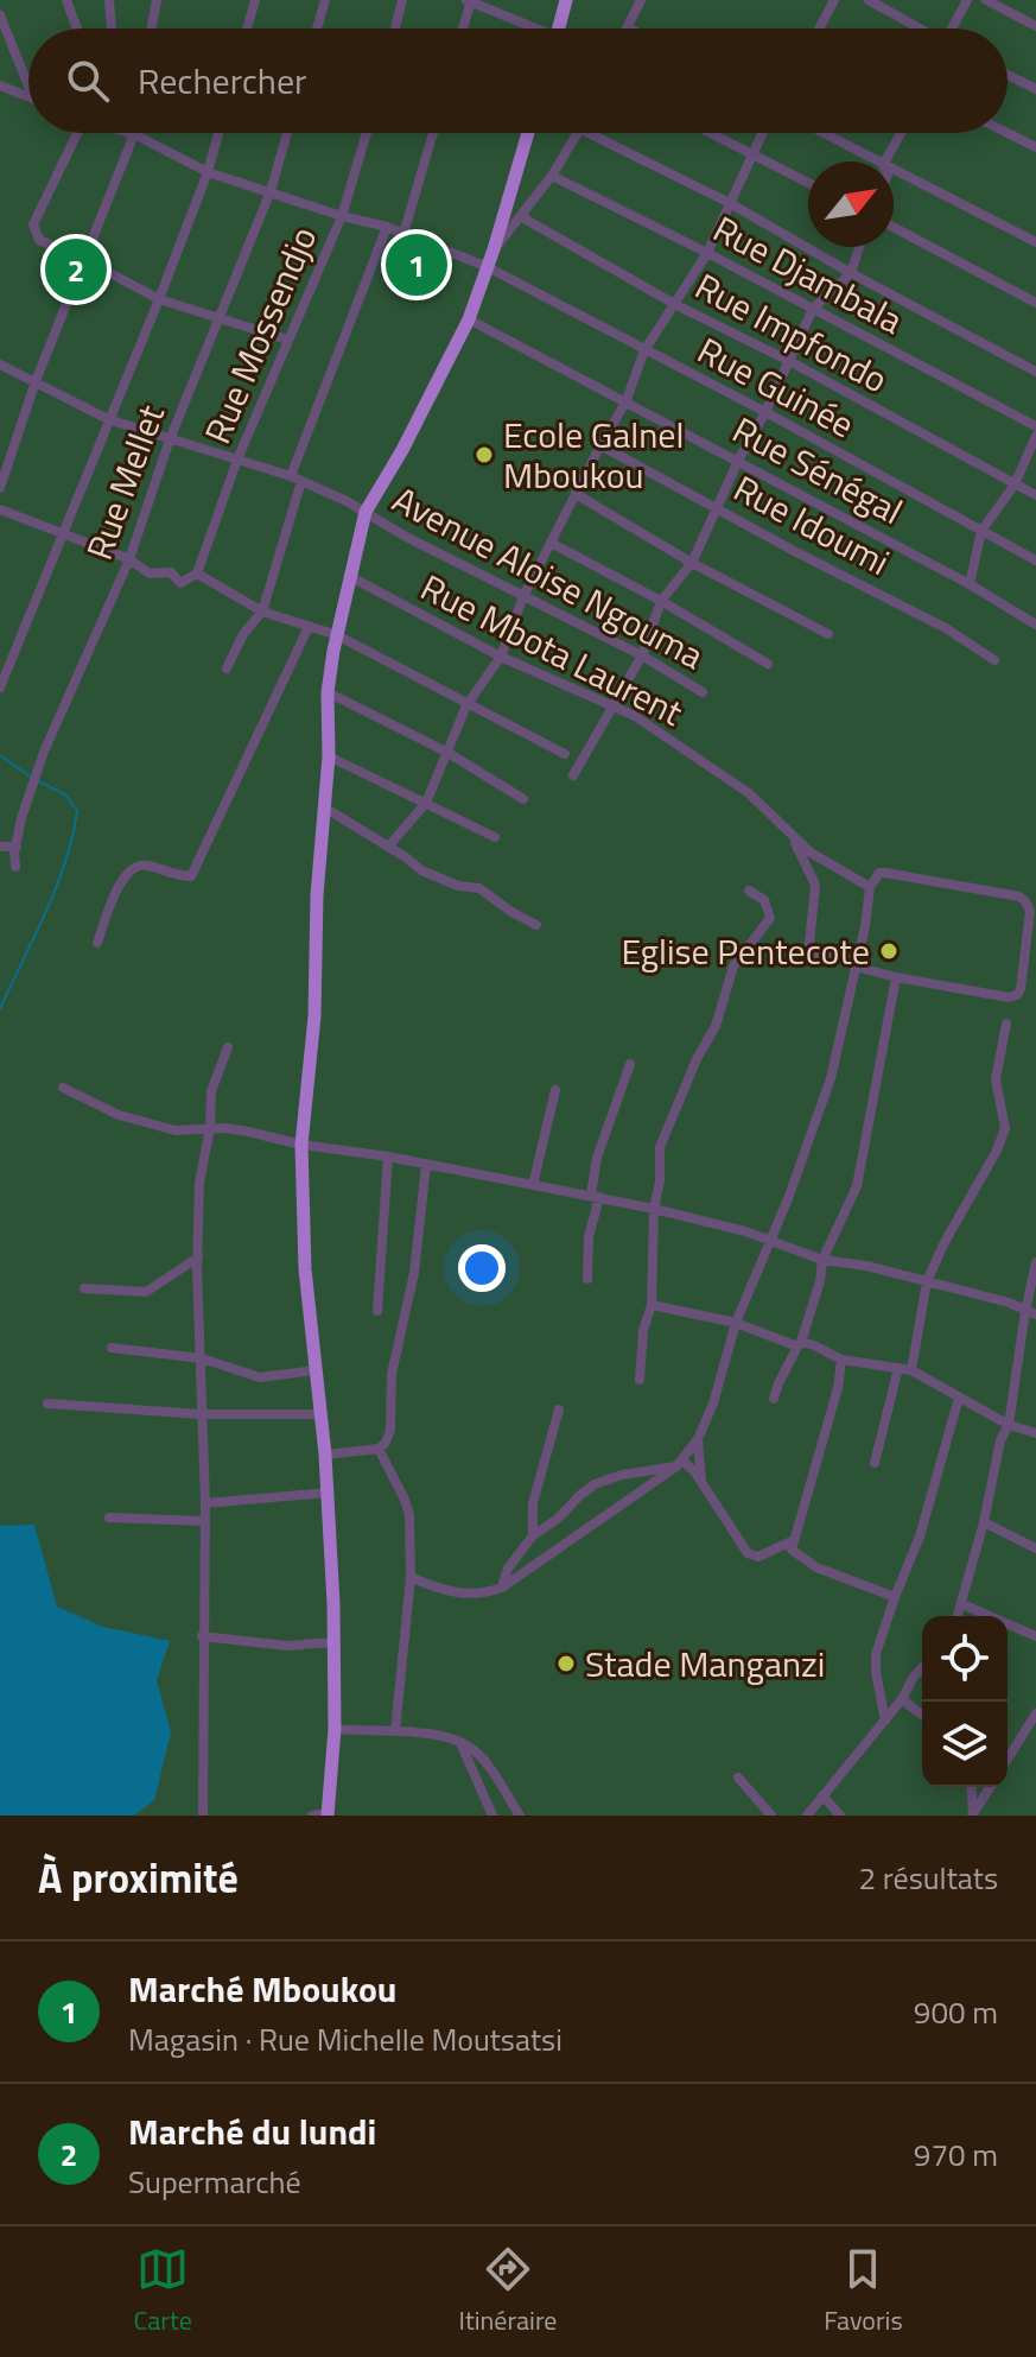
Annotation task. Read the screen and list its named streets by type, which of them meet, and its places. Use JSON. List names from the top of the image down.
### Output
{
  "streets": {
    "street": [
      "Rue Djambala",
      "Rue Impfondo",
      "Rue Mossendjo",
      "Rue Guinée",
      "Rue Sénégal",
      "Rue Mellet",
      "Rue Idoumi",
      "Avenue Aloise Ngouma",
      "Rue Mbota Laurent"
    ]
  },
  "crossings": [
    ["Rue Mossendjo", "Rue Guinée"],
    ["Rue Mossendjo", "Avenue Aloise Ngouma"],
    ["Rue Guinée", "Rue Mellet"],
    ["Rue Mellet", "Avenue Aloise Ngouma"]
  ],
  "places": ["Ecole Galnel Mboukou", "Eglise Pentecote", "Stade Manganzi"],
  "north": "top right",
  "page": {
    "search": "Rechercher",
    "pins": ["1", "2"],
    "heading": ["À proximité", "2 résultats"],
    "list": [
      {
        "mark": "1",
        "name": "Marché Mboukou",
        "note": "Magasin · Rue Michelle Moutsatsi",
        "value": "900 m"
      },
      {
        "mark": "2",
        "name": "Marché du lundi",
        "note": "Supermarché",
        "value": "970 m"
      }
    ],
    "nav": ["Carte", "Itinéraire", "Favoris"]
  }
}
